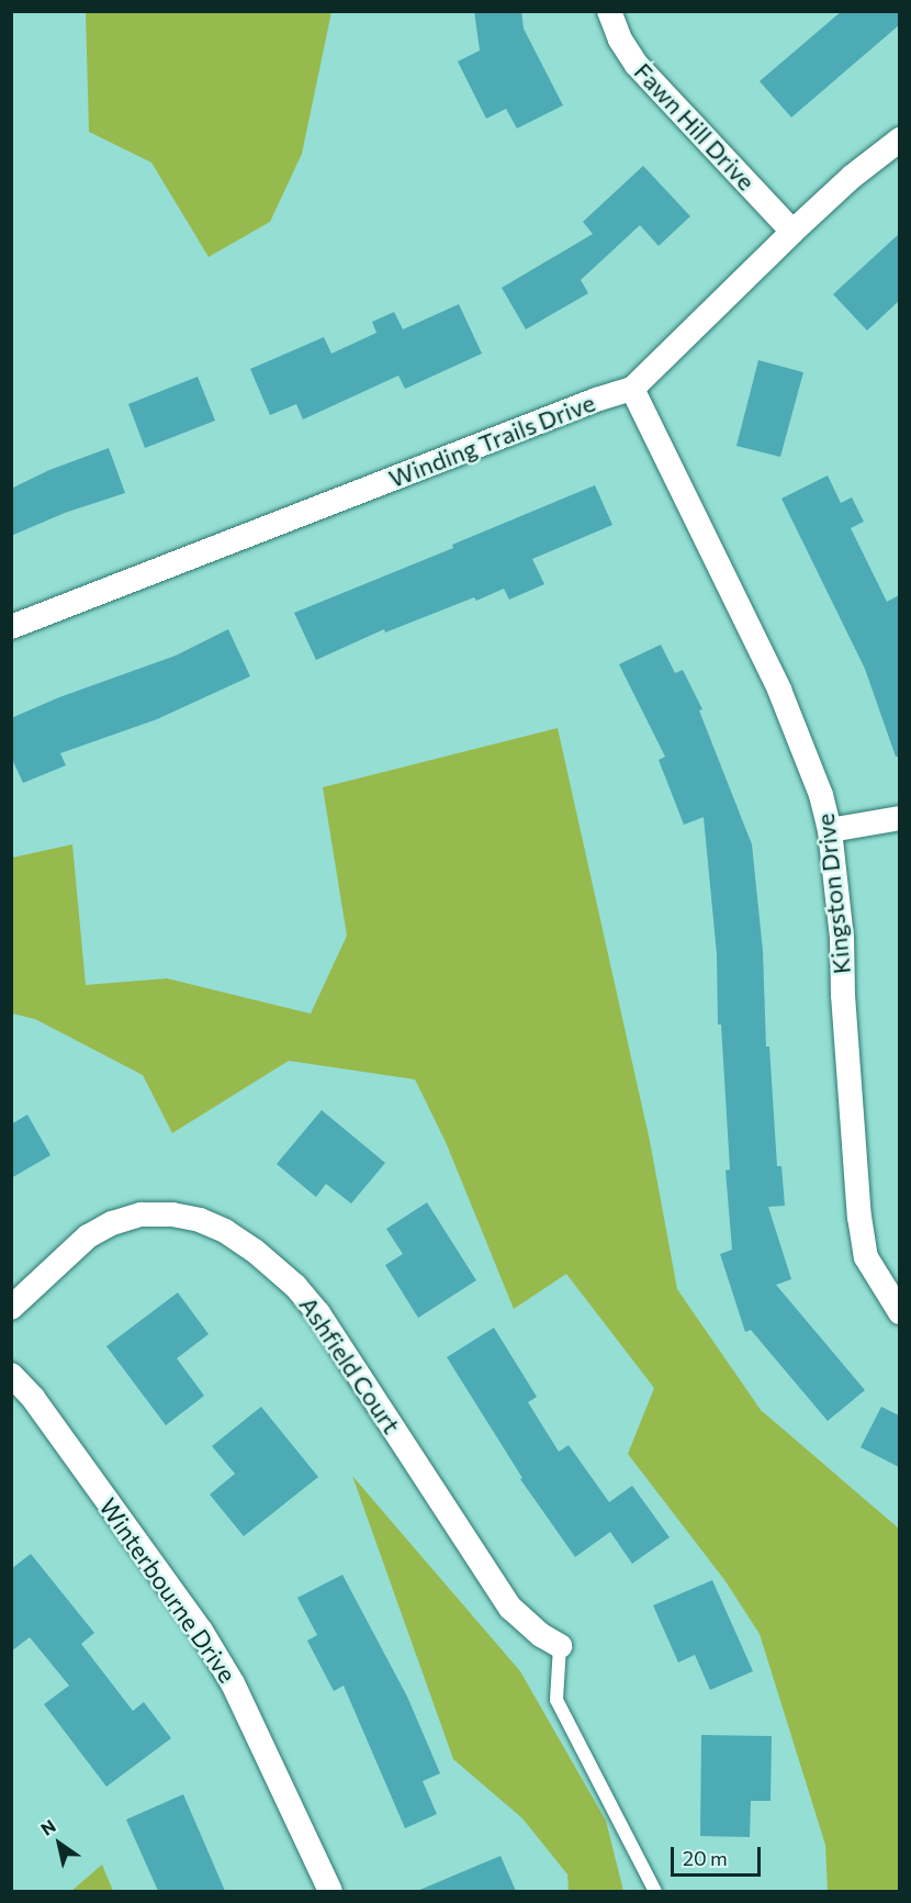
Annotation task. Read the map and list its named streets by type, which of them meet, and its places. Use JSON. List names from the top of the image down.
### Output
{
  "streets": {
    "street": [
      "Fawn Hill Drive",
      "Winding Trails Drive",
      "Kingston Drive",
      "Ashfield Court",
      "Winterbourne Drive"
    ]
  },
  "crossings": [
    ["Fawn Hill Drive", "Winding Trails Drive"],
    ["Winding Trails Drive", "Kingston Drive"]
  ],
  "scale_bar": "20 m",
  "north": "top left"
}
